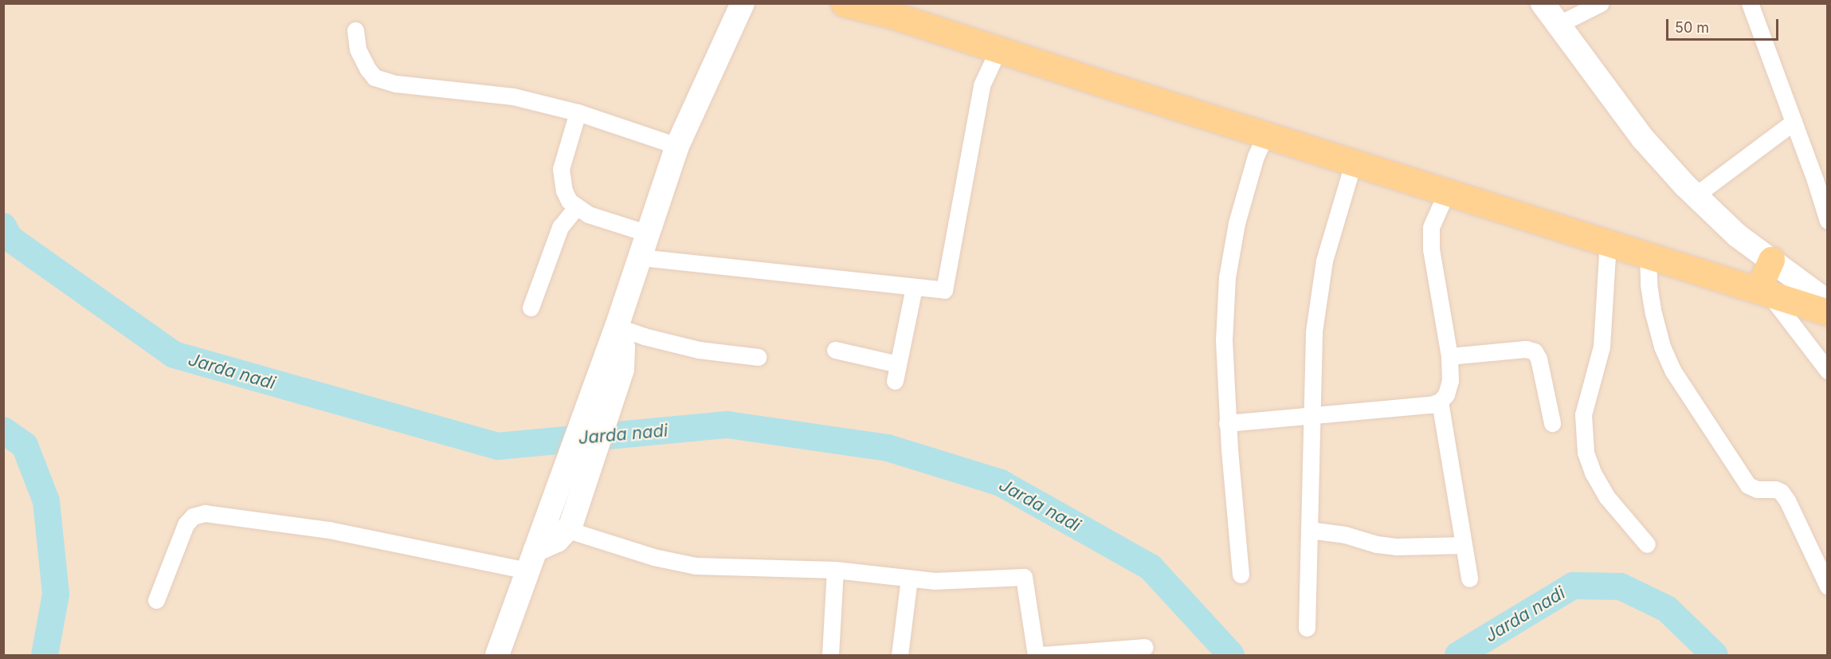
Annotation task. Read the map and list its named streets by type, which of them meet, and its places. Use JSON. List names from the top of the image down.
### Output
{
  "water": ["Jarda nadi"],
  "scale_bar": "50 m"
}
